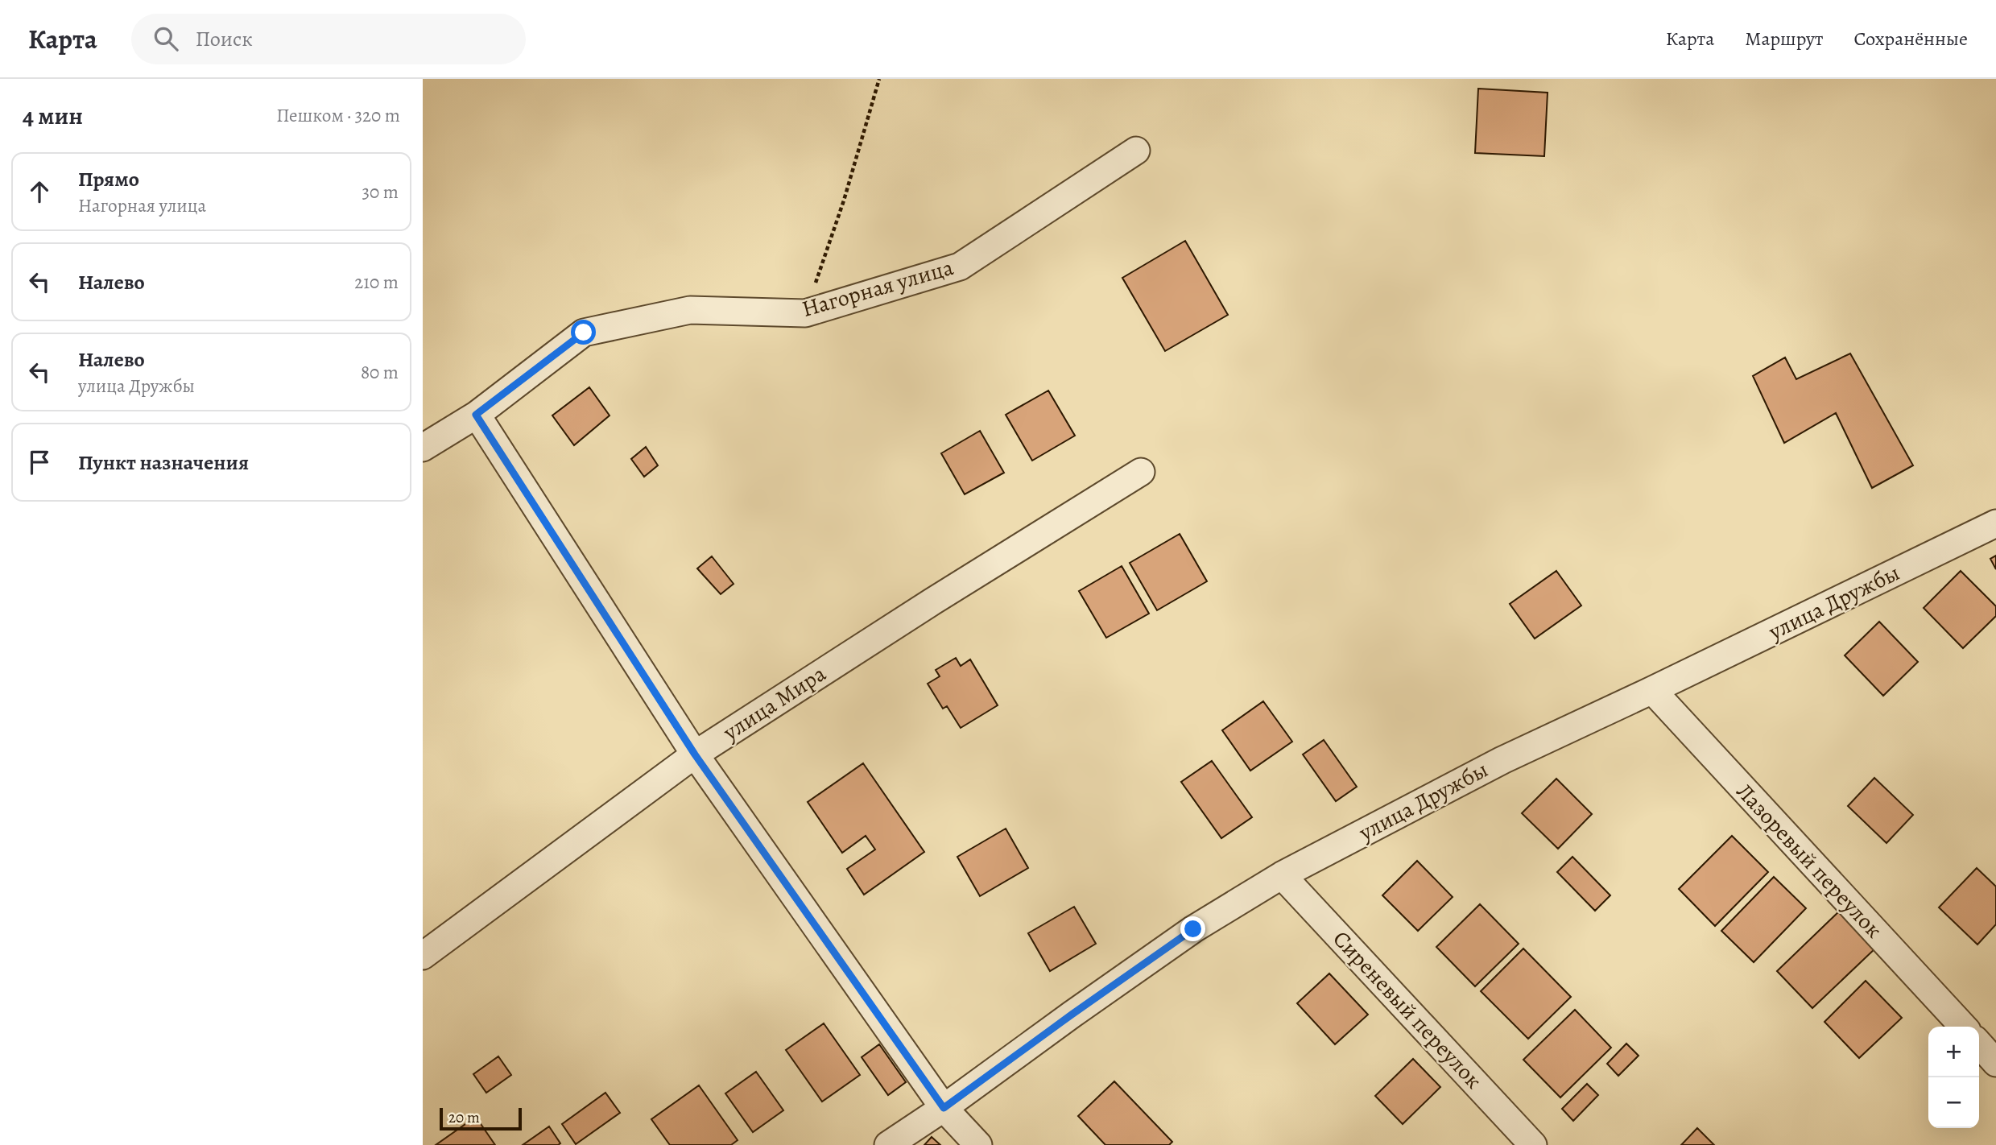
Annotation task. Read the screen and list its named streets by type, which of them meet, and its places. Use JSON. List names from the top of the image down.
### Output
{
  "streets": {
    "street": [
      "Нагорная улица",
      "улица Дружбы",
      "улица Мира",
      "Лазоревый переулок",
      "Сиреневый переулок"
    ]
  },
  "crossings": [
    ["улица Дружбы", "Лазоревый переулок"],
    ["улица Дружбы", "Сиреневый переулок"]
  ],
  "scale_bar": "20 m",
  "page": {
    "header": "Карта",
    "search": "Поиск",
    "nav": ["Карта", "Маршрут", "Сохранённые"],
    "heading": ["4 мин", "Пешком · 320 m"],
    "list": [
      ["Прямо", "Нагорная улица", "30 m"],
      ["Налево", "210 m"],
      ["Налево", "улица Дружбы", "80 m"],
      "Пункт назначения"
    ],
    "map_buttons": ["+", "−"],
    "scale": "20 m"
  }
}
